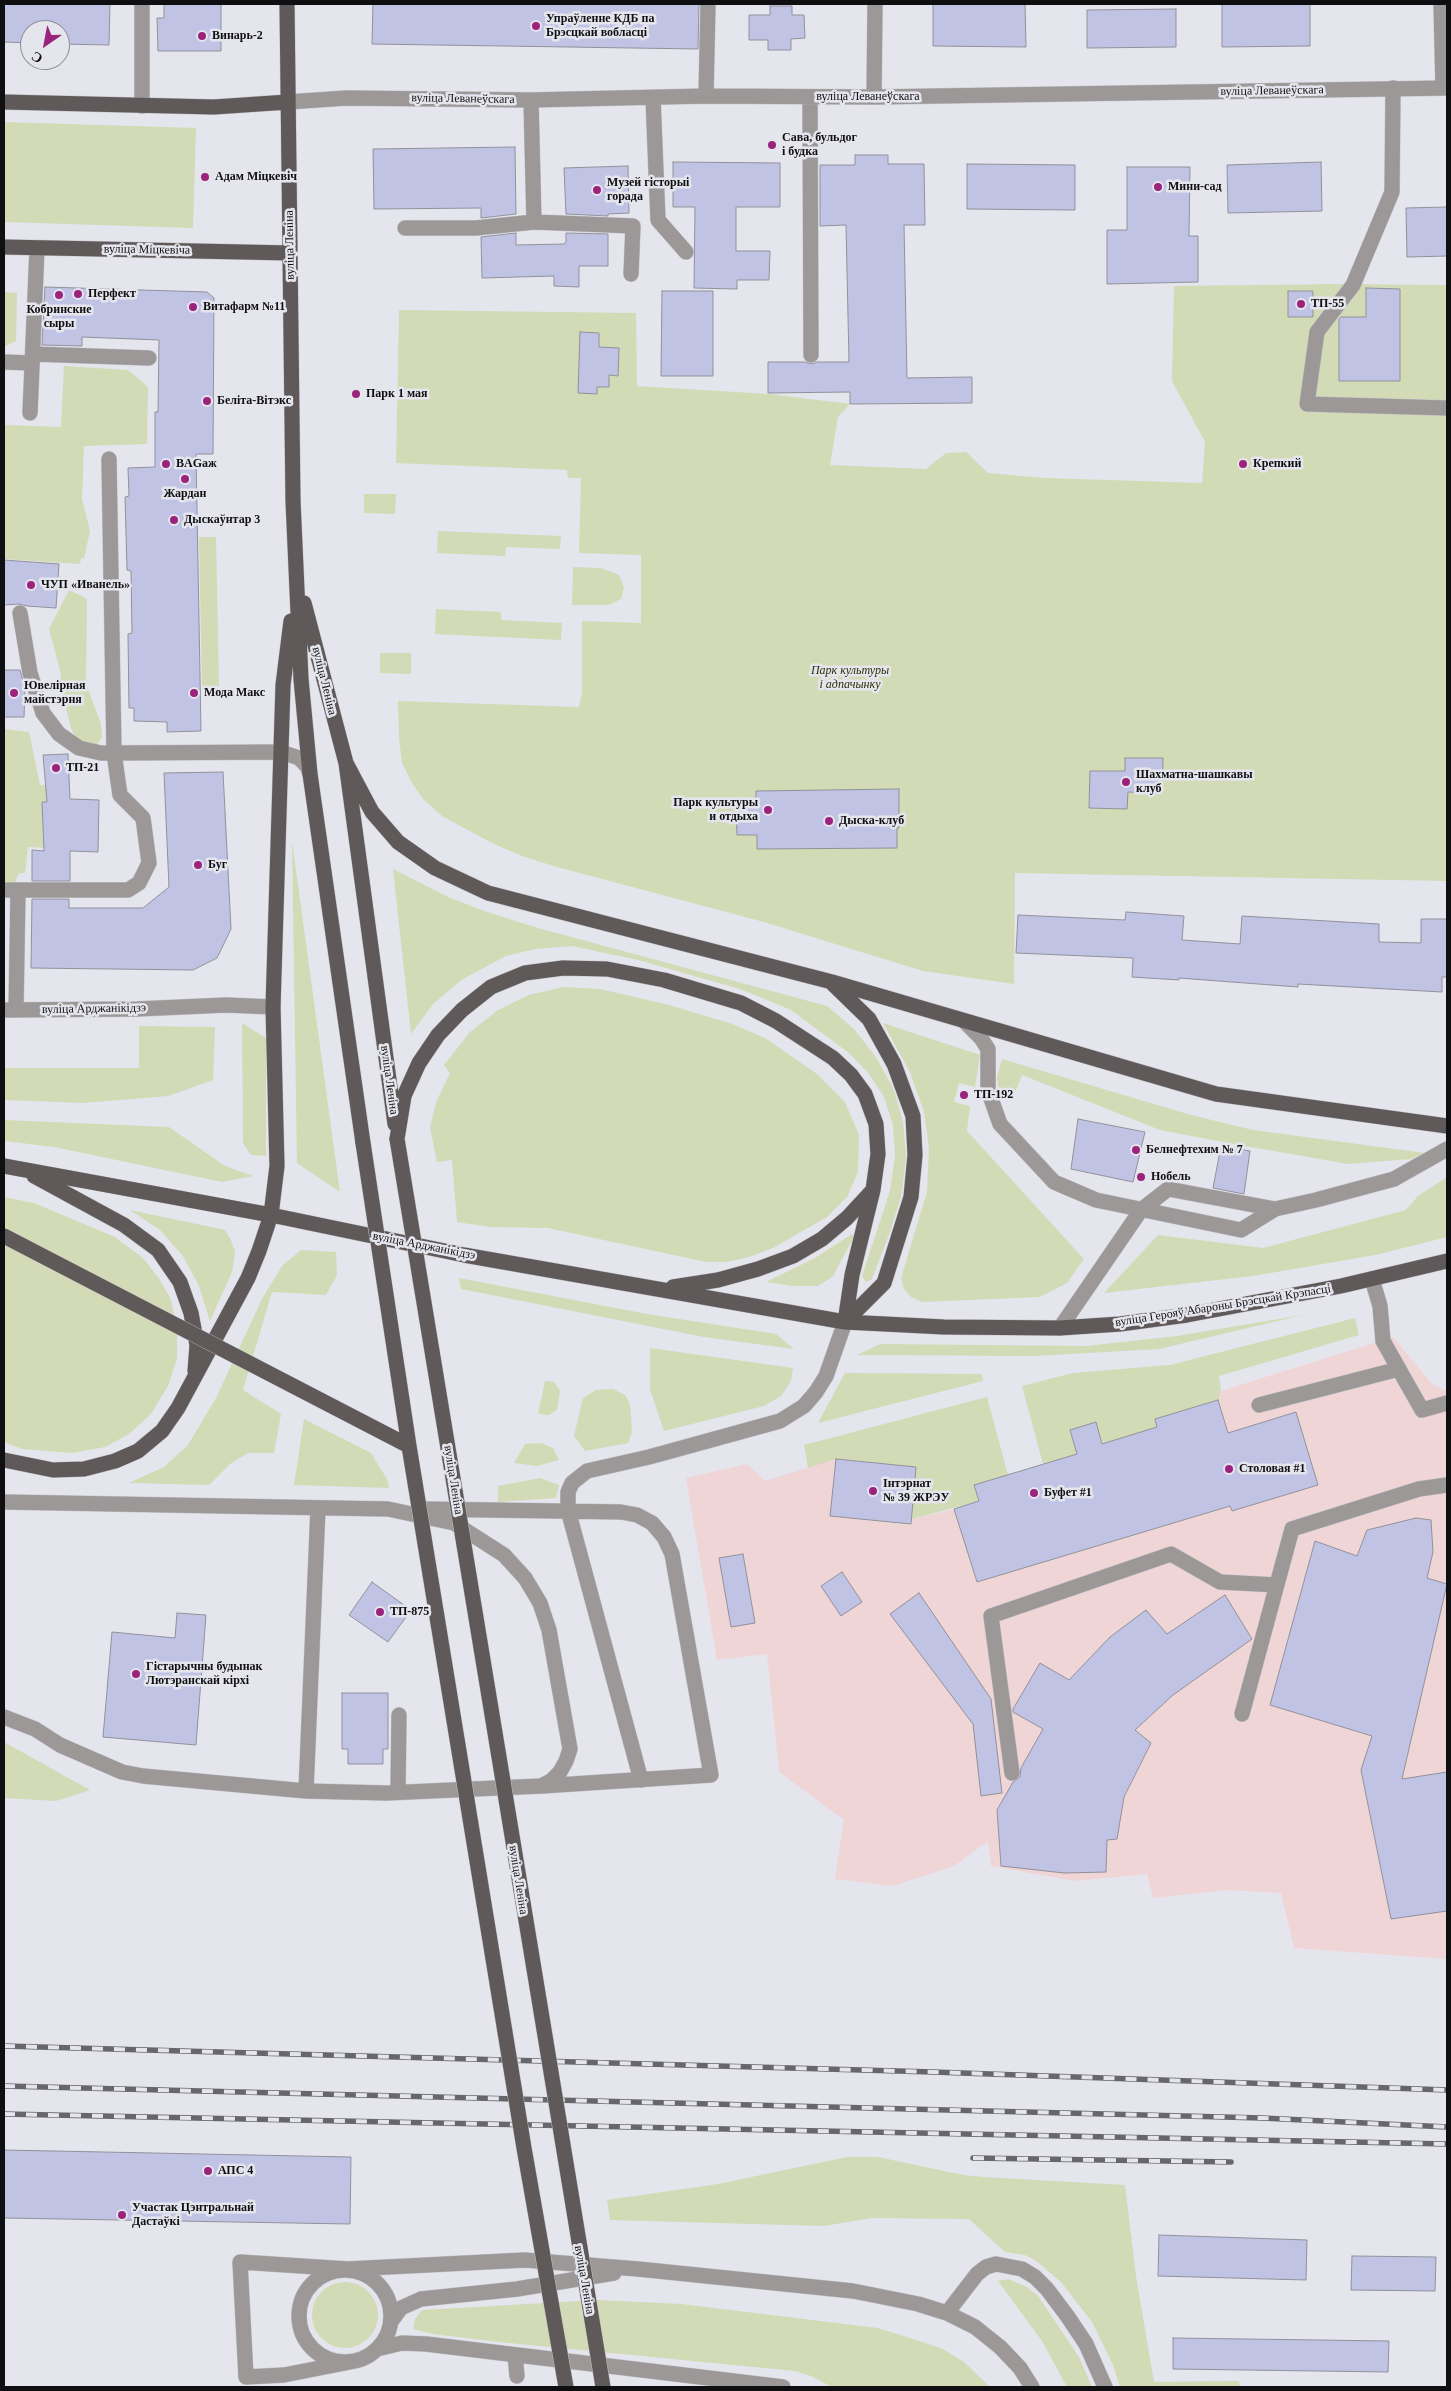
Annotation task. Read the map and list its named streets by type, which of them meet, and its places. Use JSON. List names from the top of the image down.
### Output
{
  "streets": {
    "main road": [
      "вуліца Леніна",
      "вуліца Міцкевіча",
      "вуліца Арджанікідзэ",
      "вуліца Герояў Абароны Брэсцкай Крэпасці"
    ],
    "street": ["вуліца Леванеўскага"]
  },
  "crossings": [
    ["вуліца Леванеўскага", "вуліца Леніна"],
    ["вуліца Леніна", "вуліца Міцкевіча"],
    ["вуліца Арджанікідзэ", "вуліца Герояў Абароны Брэсцкай Крэпасці"]
  ],
  "parks": ["Парк культуры і адпачынку"],
  "places": [
    "Упраўленне КДБ па Брэсцкай вобласці",
    "Винарь-2",
    "Сава, бульдог і будка",
    "Адам Міцкевіч",
    "Мини-сад",
    "Музей гісторыі горада",
    "Перфект",
    "Кобринские сыры",
    "ТП-55",
    "Витафарм №11",
    "Парк 1 мая",
    "Беліта-Вітэкс",
    "BAGаж",
    "Крепкий",
    "Жардан",
    "Дыскаўнтар 3",
    "ЧУП «Иванель»",
    "Ювелірная майстэрня",
    "Мода Макс",
    "ТП-21",
    "Шахматна-шашкавы клуб",
    "Парк культуры и отдыха",
    "Дыска-клуб",
    "Буг",
    "ТП-192",
    "Белнефтехим № 7",
    "Нобель",
    "Столовая #1",
    "Інтэрнат № 39 ЖРЭУ",
    "Буфет #1",
    "ТП-875",
    "Гістарычны будынак Лютэранскай кірхі",
    "АПС 4",
    "Участак Цэнтральнай Дастаўкі"
  ],
  "north": "bottom left"
}
